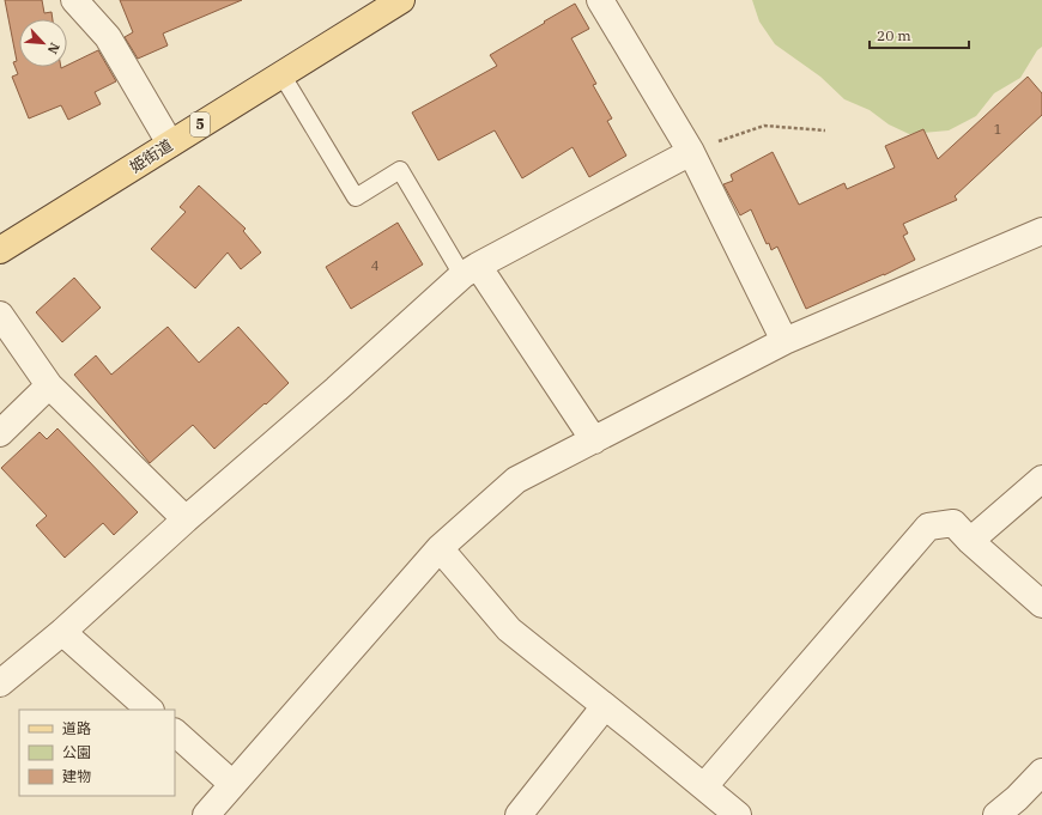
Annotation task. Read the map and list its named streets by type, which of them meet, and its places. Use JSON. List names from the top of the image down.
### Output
{
  "streets": {
    "main road": ["5", "姫街道"]
  },
  "house_numbers": ["1", "4"],
  "legend": ["道路", "公園", "建物"],
  "scale_bar": "20 m",
  "north": "bottom right"
}
